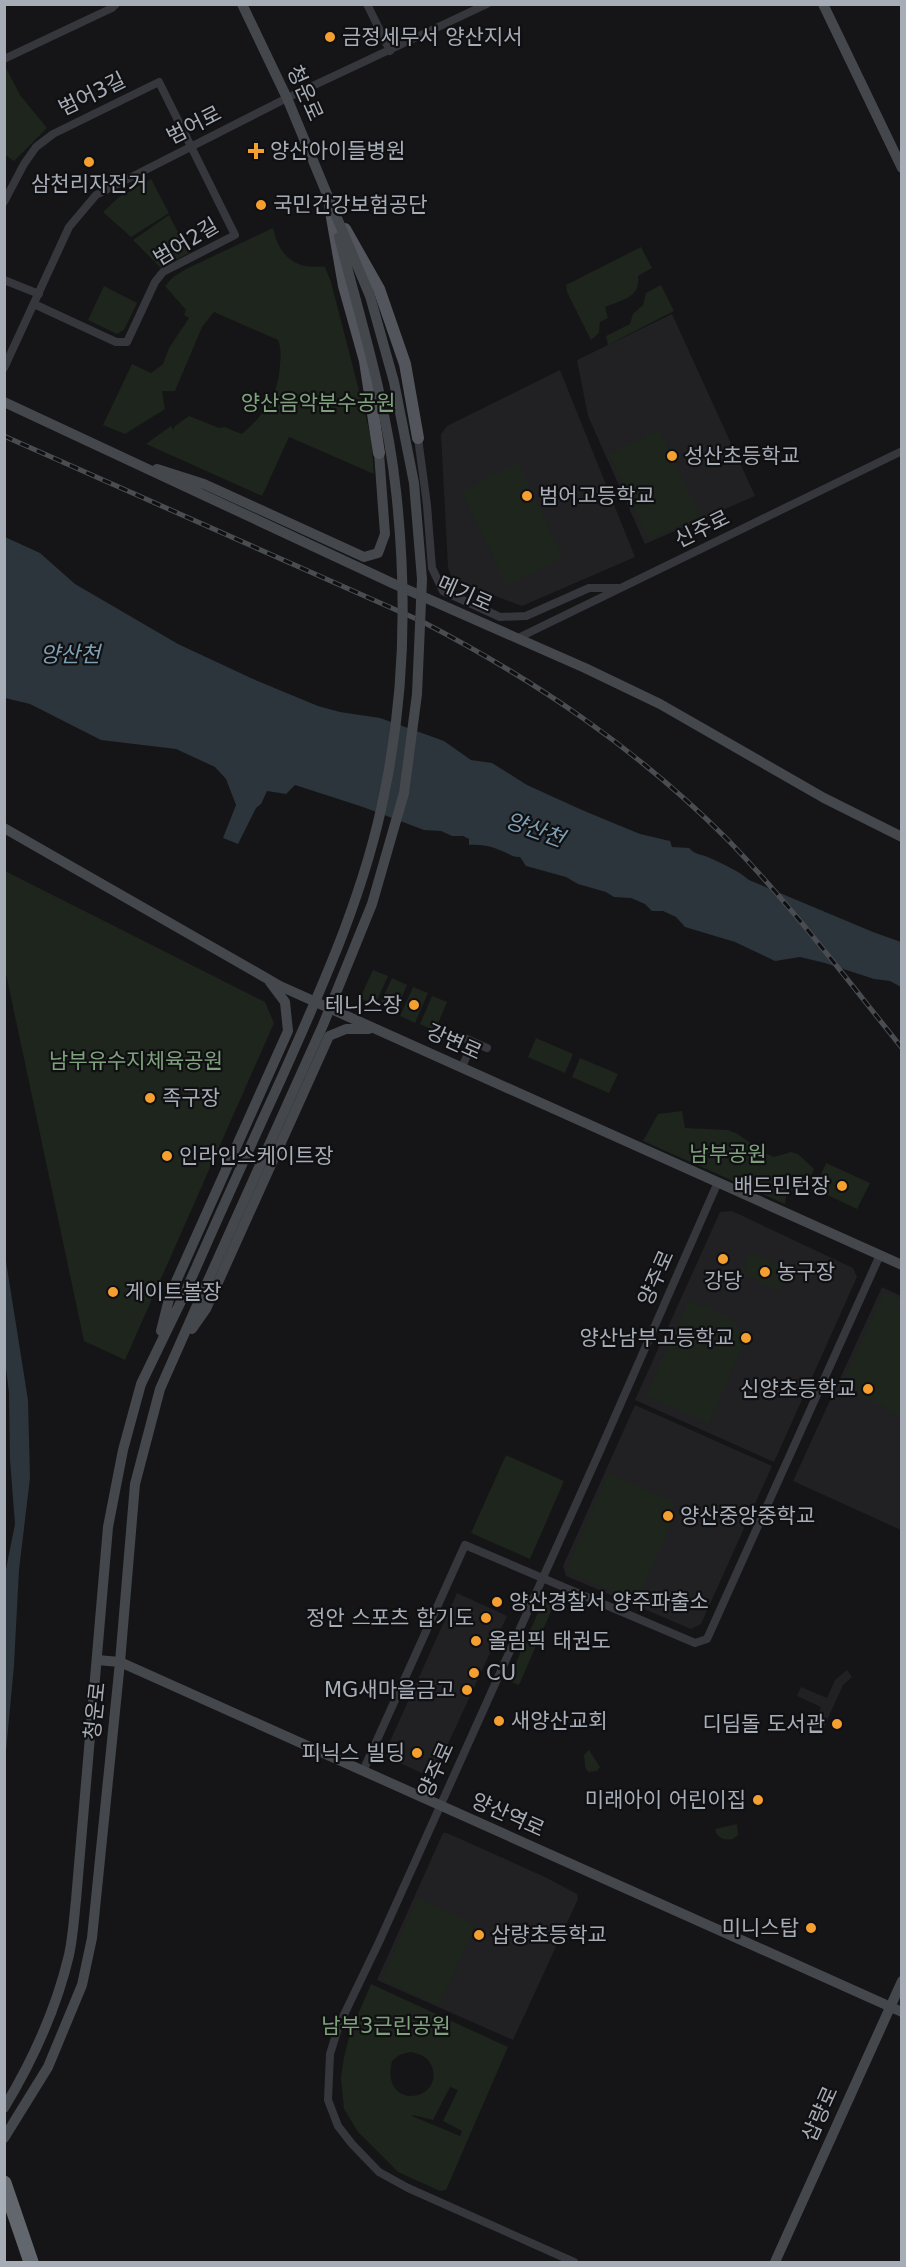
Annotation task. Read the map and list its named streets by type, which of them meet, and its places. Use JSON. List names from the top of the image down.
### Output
{
  "streets": {
    "main road": [
      "청운로",
      "메기로",
      "강변로",
      "양산역로",
      "삽량로"
    ],
    "street": [
      "범어3길",
      "범어로",
      "범어2길",
      "신주로",
      "양주로"
    ]
  },
  "crossings": [
    ["청운로", "범어로"],
    ["청운로", "양산역로"],
    ["범어3길", "범어로"],
    ["범어3길", "범어2길"],
    ["범어로", "범어2길"],
    ["신주로", "메기로"],
    ["강변로", "양주로"],
    ["양주로", "양산역로"],
    ["양산역로", "삽량로"]
  ],
  "water": ["양산천"],
  "parks": [
    "양산음악분수공원",
    "남부유수지체육공원",
    "남부공원",
    "남부3근린공원"
  ],
  "places": {
    "other": [
      "금정세무서 양산지서",
      "삼천리자전거",
      "국민건강보험공단",
      "성산초등학교",
      "범어고등학교",
      "테니스장",
      "족구장",
      "인라인스케이트장",
      "배드민턴장",
      "강당",
      "농구장",
      "게이트볼장",
      "양산남부고등학교",
      "신양초등학교",
      "양산중앙중학교",
      "양산경찰서 양주파출소",
      "정안 스포츠 합기도",
      "올림픽 태권도",
      "CU",
      "MG새마을금고",
      "새양산교회",
      "디딤돌 도서관",
      "피닉스 빌딩",
      "미래아이 어린이집",
      "미니스탑",
      "삽량초등학교"
    ],
    "health": ["양산아이들병원"]
  }
}
